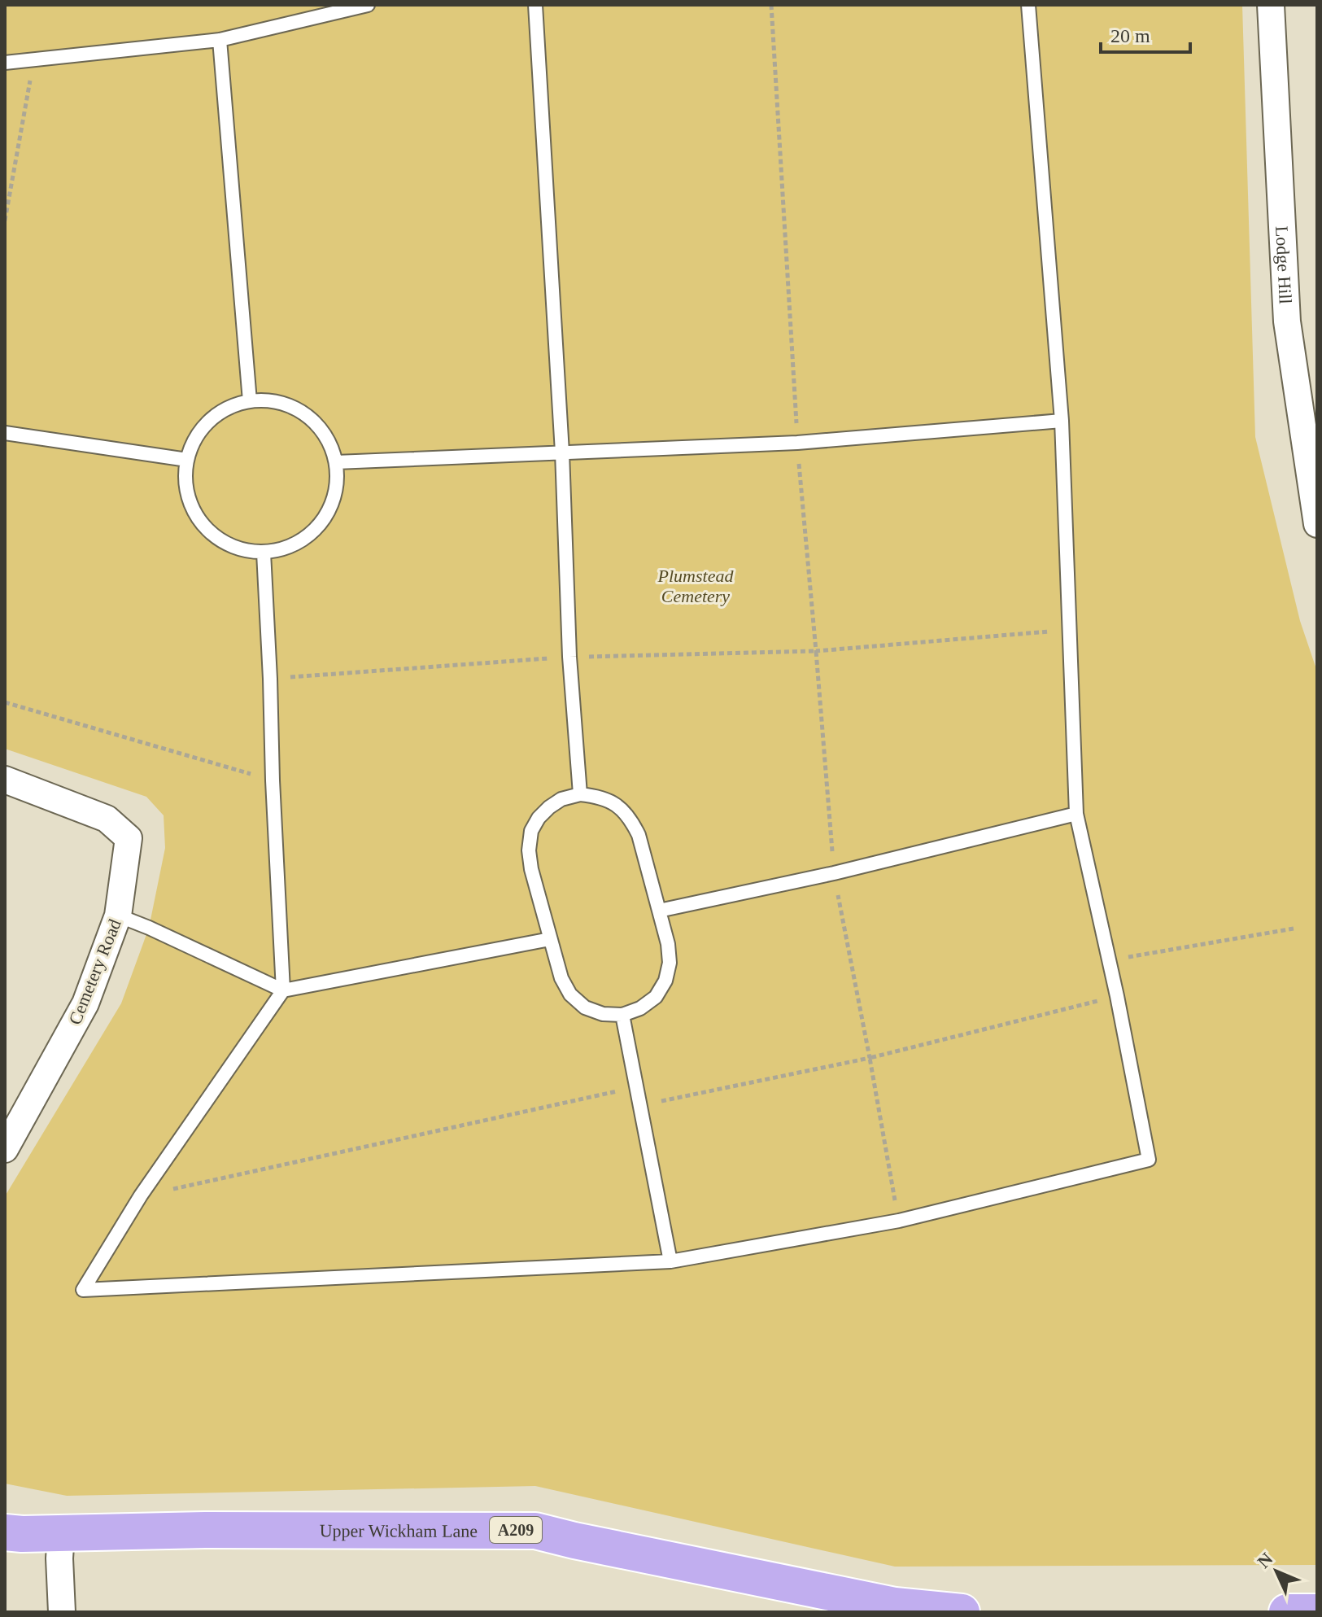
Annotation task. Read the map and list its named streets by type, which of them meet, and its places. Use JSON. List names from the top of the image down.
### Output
{
  "streets": {
    "main road": ["Upper Wickham Lane", "A209"],
    "street": ["Lodge Hill", "Cemetery Road"]
  },
  "crossings": [
    ["Upper Wickham Lane", "A209"]
  ],
  "parks": ["Plumstead Cemetery"],
  "scale_bar": "20 m",
  "north": "top left"
}
